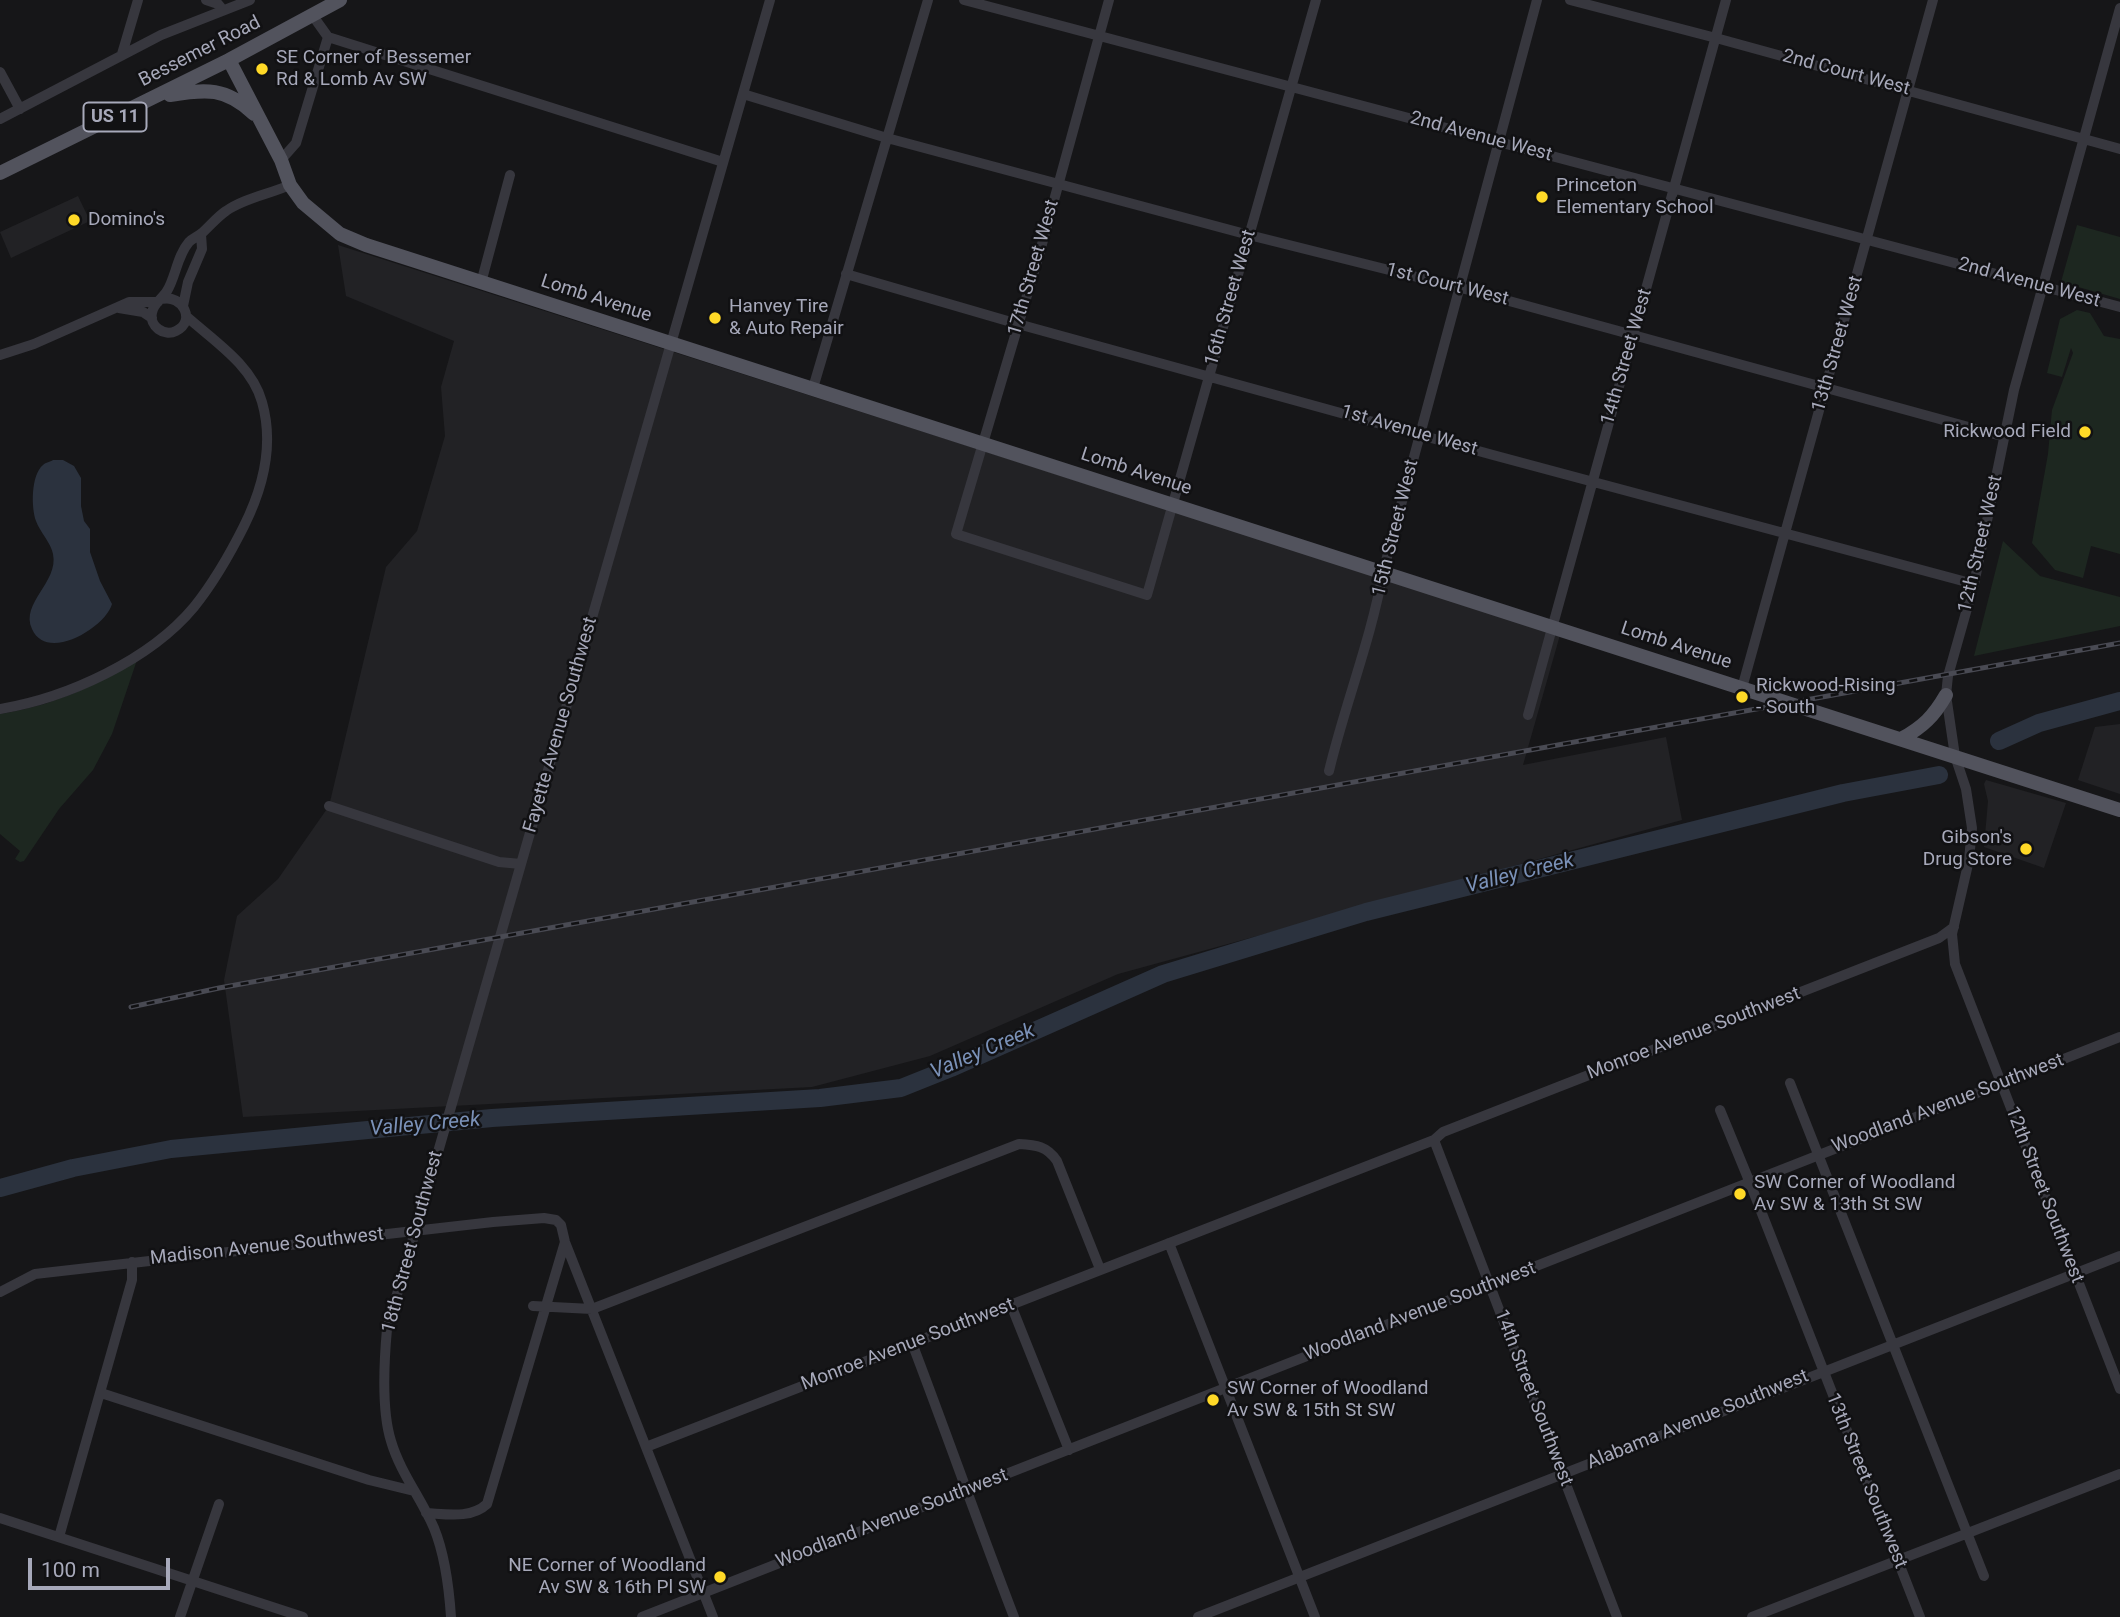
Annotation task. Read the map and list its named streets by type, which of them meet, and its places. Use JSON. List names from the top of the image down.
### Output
{
  "streets": {
    "main road": ["Bessemer Road", "US 11", "Lomb Avenue"],
    "street": [
      "2nd Court West",
      "2nd Avenue West",
      "17th Street West",
      "1st Court West",
      "16th Street West",
      "13th Street West",
      "14th Street West",
      "1st Avenue West",
      "15th Street West",
      "12th Street West",
      "Fayette Avenue Southwest",
      "Monroe Avenue Southwest",
      "Woodland Avenue Southwest",
      "12th Street Southwest",
      "18th Street Southwest",
      "Madison Avenue Southwest",
      "14th Street Southwest",
      "Alabama Avenue Southwest",
      "13th Street Southwest"
    ]
  },
  "crossings": [
    ["Bessemer Road", "Lomb Avenue"],
    ["2nd Court West", "13th Street West"],
    ["2nd Court West", "14th Street West"],
    ["2nd Court West", "12th Street West"],
    ["2nd Avenue West", "17th Street West"],
    ["2nd Avenue West", "16th Street West"],
    ["2nd Avenue West", "13th Street West"],
    ["2nd Avenue West", "14th Street West"],
    ["2nd Avenue West", "15th Street West"],
    ["2nd Avenue West", "12th Street West"],
    ["17th Street West", "1st Court West"],
    ["17th Street West", "16th Street West"],
    ["17th Street West", "Lomb Avenue"],
    ["17th Street West", "1st Avenue West"],
    ["1st Court West", "16th Street West"],
    ["1st Court West", "13th Street West"],
    ["1st Court West", "14th Street West"],
    ["1st Court West", "15th Street West"],
    ["1st Court West", "12th Street West"],
    ["1st Court West", "Fayette Avenue Southwest"],
    ["16th Street West", "Lomb Avenue"],
    ["16th Street West", "1st Avenue West"],
    ["Lomb Avenue", "13th Street West"],
    ["Lomb Avenue", "14th Street West"],
    ["Lomb Avenue", "15th Street West"],
    ["Lomb Avenue", "12th Street West"],
    ["Lomb Avenue", "Fayette Avenue Southwest"],
    ["Lomb Avenue", "12th Street Southwest"],
    ["13th Street West", "1st Avenue West"],
    ["14th Street West", "1st Avenue West"],
    ["1st Avenue West", "15th Street West"],
    ["1st Avenue West", "12th Street West"],
    ["12th Street West", "12th Street Southwest"],
    ["Fayette Avenue Southwest", "18th Street Southwest"],
    ["Monroe Avenue Southwest", "12th Street Southwest"],
    ["Monroe Avenue Southwest", "14th Street Southwest"],
    ["Woodland Avenue Southwest", "12th Street Southwest"],
    ["Woodland Avenue Southwest", "14th Street Southwest"],
    ["Woodland Avenue Southwest", "13th Street Southwest"],
    ["12th Street Southwest", "Alabama Avenue Southwest"],
    ["18th Street Southwest", "Madison Avenue Southwest"],
    ["14th Street Southwest", "Alabama Avenue Southwest"],
    ["Alabama Avenue Southwest", "13th Street Southwest"]
  ],
  "water": ["Valley Creek"],
  "places": [
    "SE Corner of Bessemer Rd & Lomb Av SW",
    "Princeton Elementary School",
    "Domino's",
    "Hanvey Tire & Auto Repair",
    "Rickwood Field",
    "Rickwood-Rising - South",
    "Gibson's Drug Store",
    "SW Corner of Woodland Av SW & 13th St SW",
    "SW Corner of Woodland Av SW & 15th St SW",
    "NE Corner of Woodland Av SW & 16th Pl SW"
  ],
  "scale_bar": "100 m"
}
